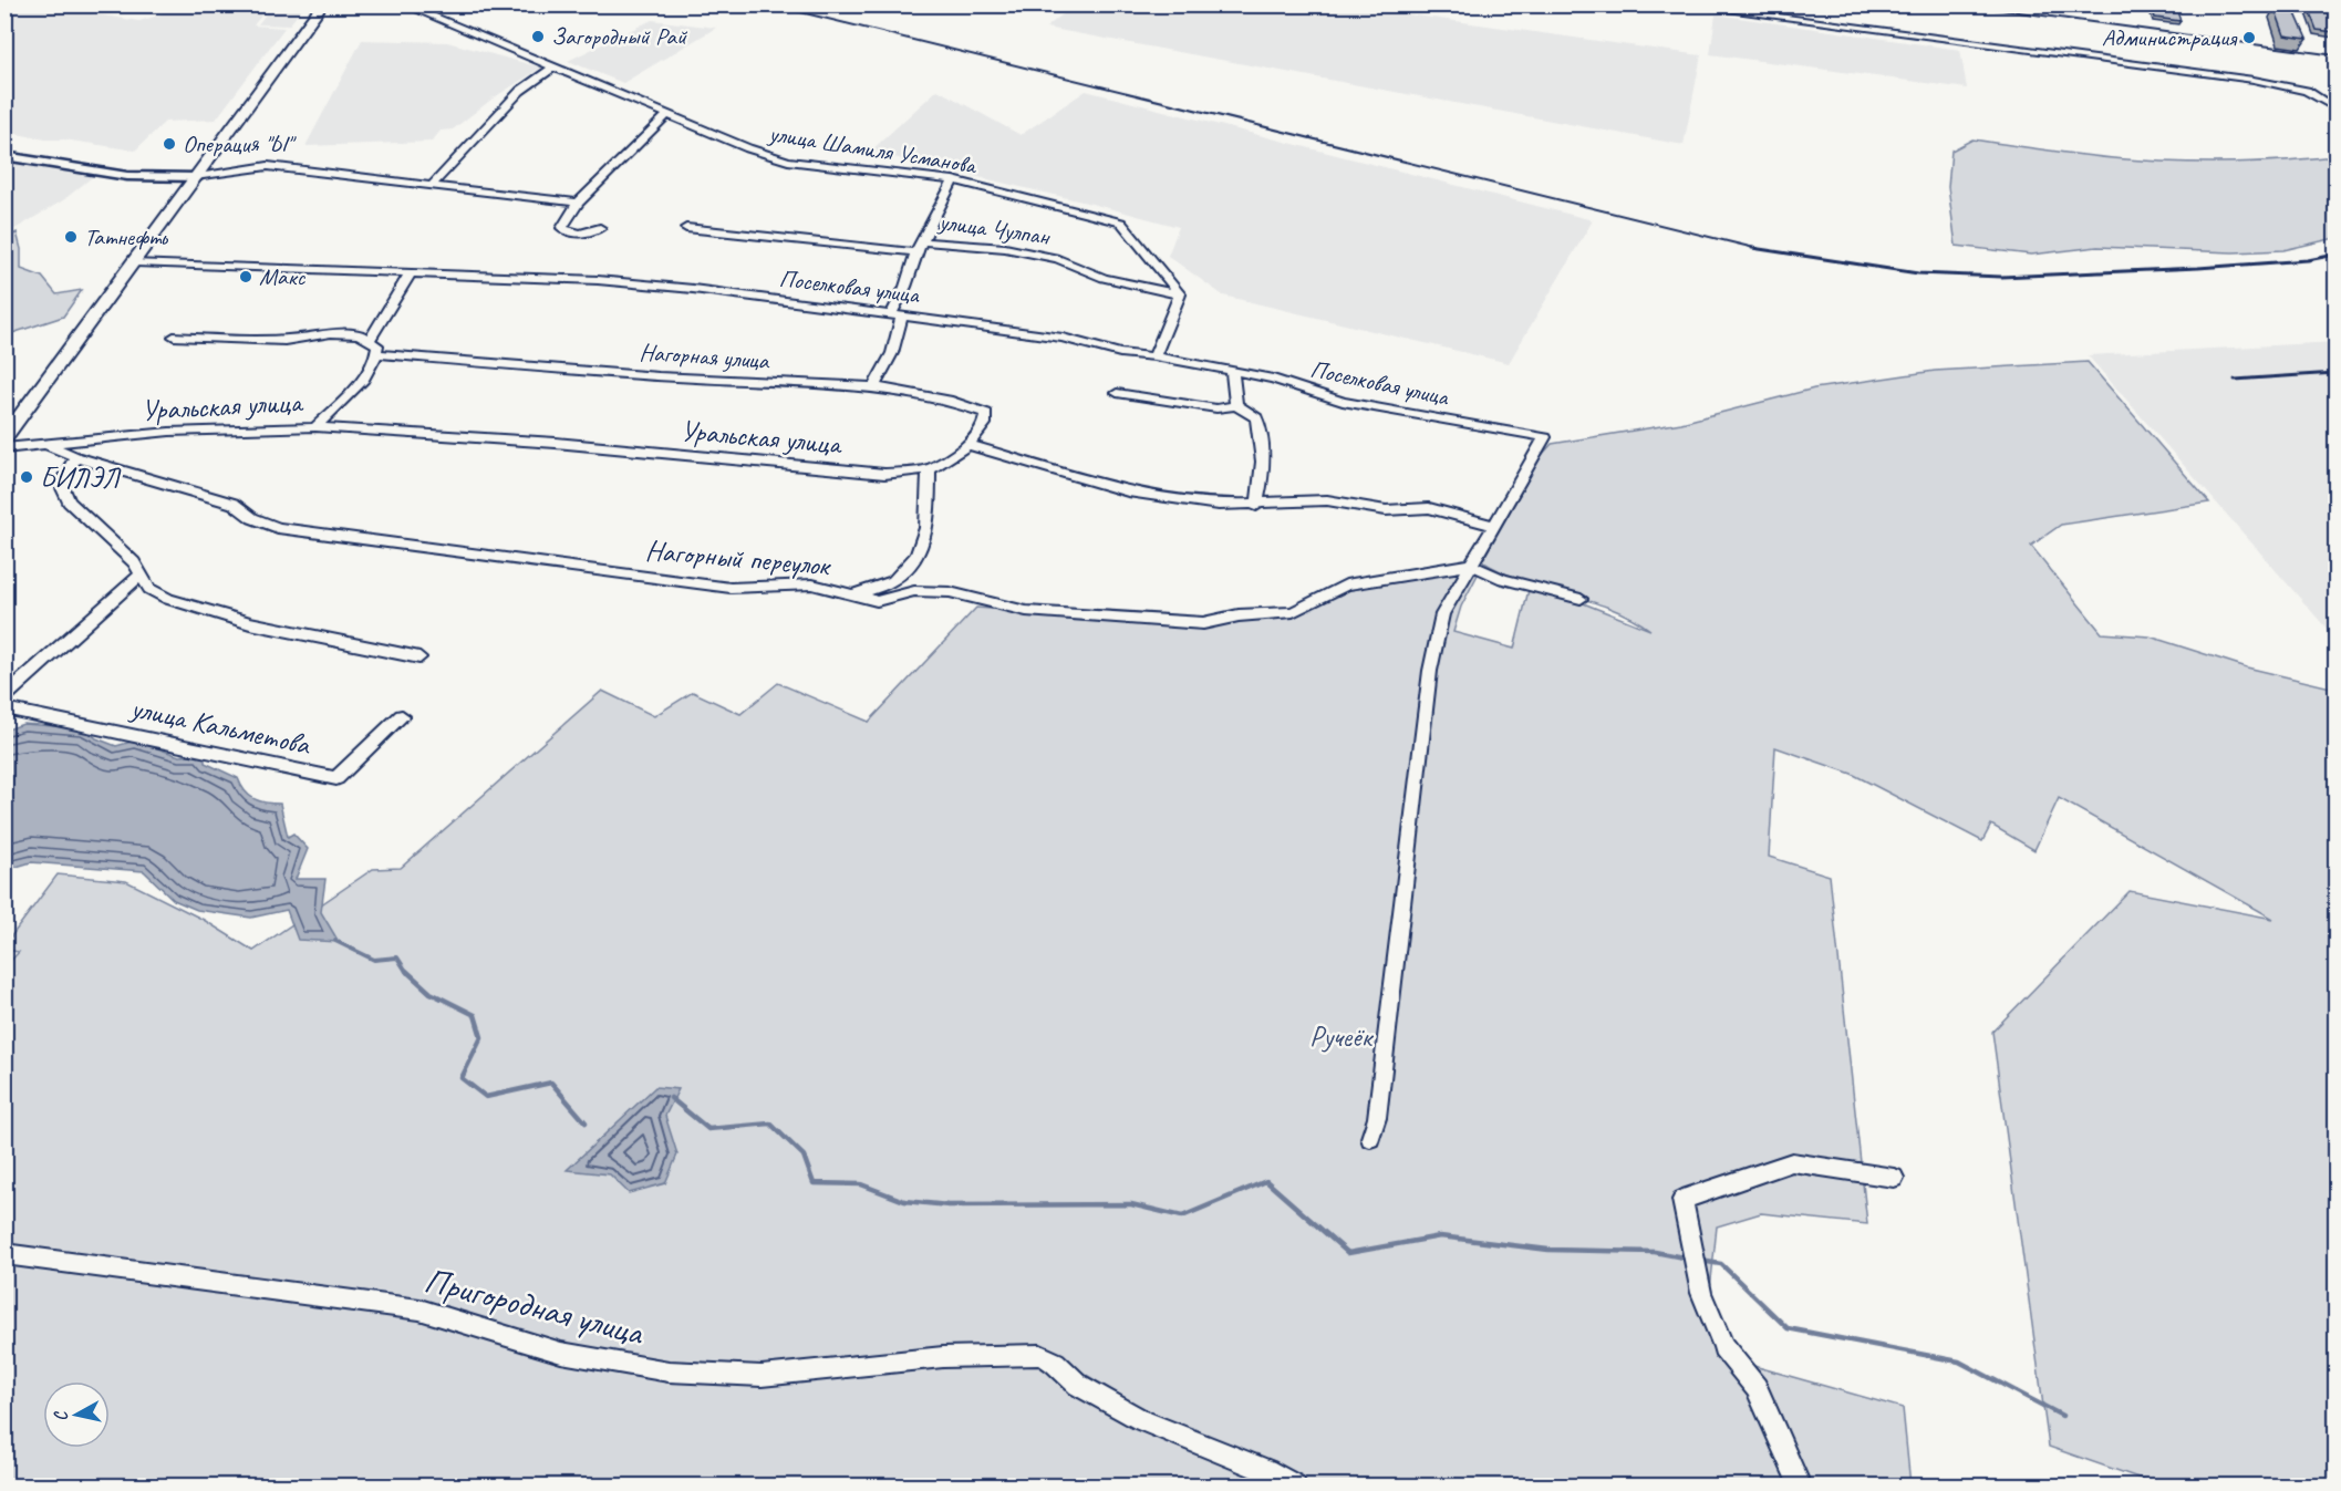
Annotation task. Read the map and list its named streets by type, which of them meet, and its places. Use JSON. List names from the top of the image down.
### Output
{
  "streets": {
    "street": [
      "улица Шамиля Усманова",
      "улица Чулпан",
      "Поселковая улица",
      "Нагорная улица",
      "Уральская улица",
      "Нагорный переулок",
      "улица Кальметова",
      "Пригородная улица"
    ]
  },
  "crossings": [
    ["улица Шамиля Усманова", "улица Чулпан"],
    ["Нагорная улица", "Уральская улица"],
    ["Уральская улица", "Нагорный переулок"]
  ],
  "parks": ["Ручеёк"],
  "places": [
    "Загородный Рай",
    "Администрация",
    "Операция \"Ы\"",
    "Татнефть",
    "Макс",
    "БИЛЭЛ"
  ],
  "north": "left"
}
